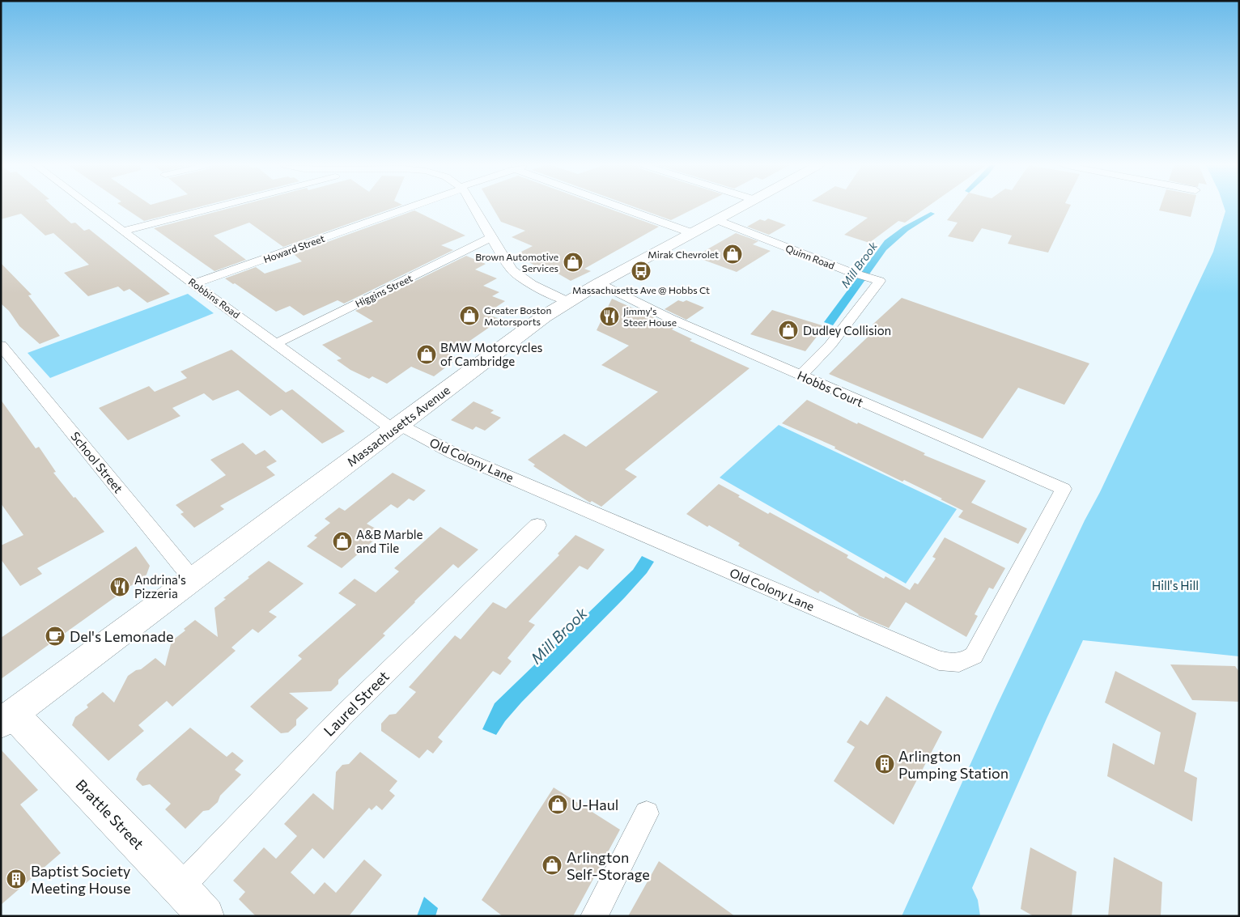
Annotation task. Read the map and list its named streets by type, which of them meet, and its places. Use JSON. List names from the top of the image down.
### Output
{
  "streets": {
    "main road": ["Massachusetts Avenue", "Brattle Street"],
    "street": [
      "Howard Street",
      "Quinn Road",
      "Higgins Street",
      "Robbins Road",
      "Hobbs Court",
      "Old Colony Lane",
      "School Street",
      "Laurel Street"
    ]
  },
  "crossings": [
    ["Howard Street", "Robbins Road"],
    ["Quinn Road", "Hobbs Court"],
    ["Quinn Road", "Massachusetts Avenue"],
    ["Higgins Street", "Robbins Road"],
    ["Robbins Road", "Massachusetts Avenue"],
    ["Robbins Road", "Old Colony Lane"],
    ["Hobbs Court", "Massachusetts Avenue"],
    ["Hobbs Court", "Old Colony Lane"],
    ["Massachusetts Avenue", "Old Colony Lane"],
    ["Massachusetts Avenue", "School Street"],
    ["Massachusetts Avenue", "Brattle Street"],
    ["Laurel Street", "Brattle Street"]
  ],
  "water": ["Mill Brook"],
  "parks": ["Hill's Hill"],
  "places": {
    "shop": [
      "Mirak Chevrolet",
      "Brown Automotive Services",
      "Greater Boston Motorsports",
      "Dudley Collision",
      "BMW Motorcycles of Cambridge",
      "A&B Marble and Tile",
      "U-Haul",
      "Arlington Self-Storage"
    ],
    "bus stop": ["Massachusetts Ave @ Hobbs Ct"],
    "restaurant": ["Jimmy's Steer House", "Andrina's Pizzeria"],
    "cafe": ["Del's Lemonade"],
    "building": ["Arlington Pumping Station", "Baptist Society Meeting House"]
  }
}
